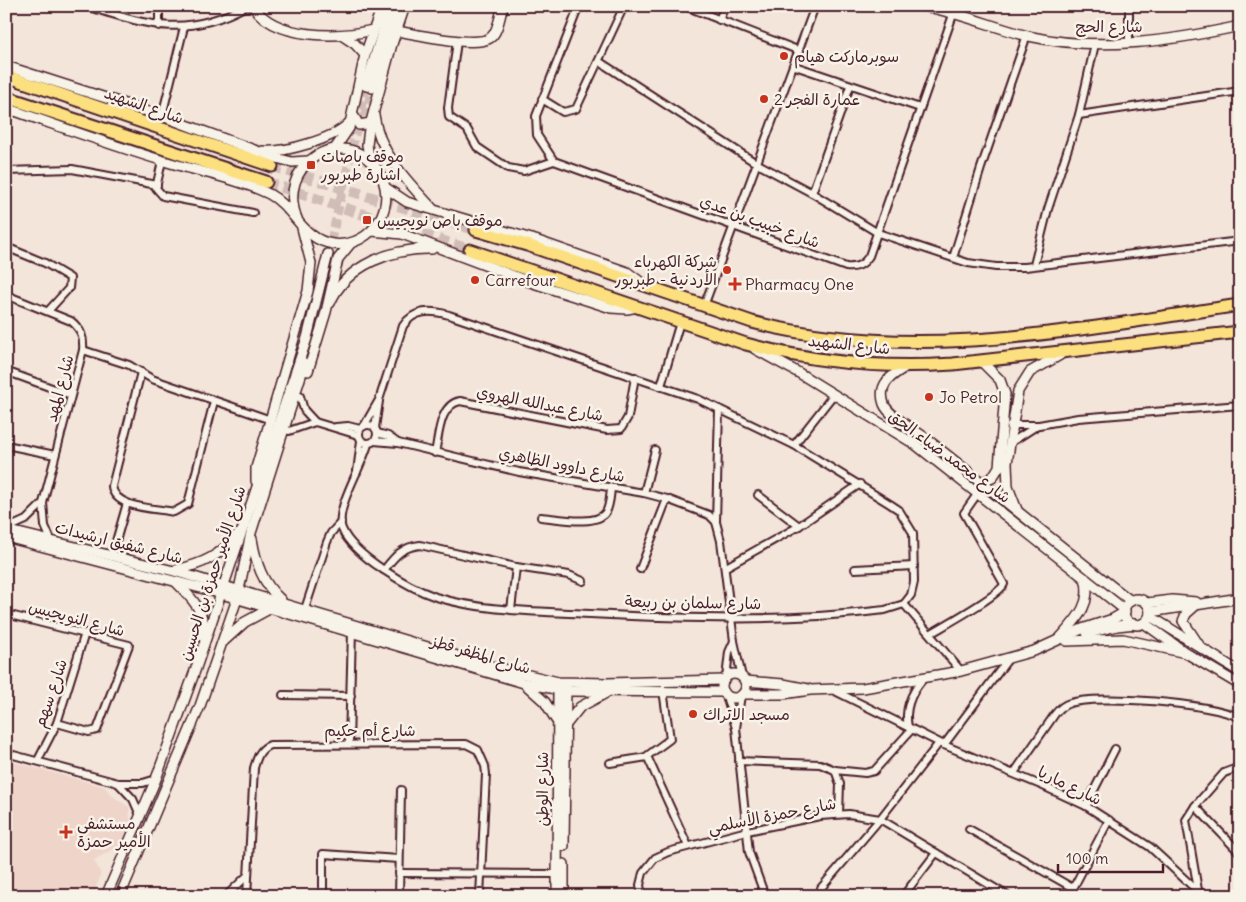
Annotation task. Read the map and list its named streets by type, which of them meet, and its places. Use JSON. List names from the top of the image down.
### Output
{
  "streets": {
    "highway": ["شارع الشهيد"],
    "street": [
      "شارع الحج",
      "شارع خبيب بن عدي",
      "شارع المهد",
      "شارع عبدالله الهروي",
      "شارع محمد ضياء الحق",
      "شارع داوود الظاهري",
      "شارع شفيق ارشيدات",
      "شارع الأمير حمزة بن الحسين",
      "شارع سلمان بن ربيعة",
      "شارع النويجيس",
      "شارع المظفر قطز",
      "شارع سهم",
      "شارع أم حكيم",
      "شارع ماريا",
      "شارع الوطن",
      "شارع حمزة الأسلمي"
    ]
  },
  "crossings": [
    ["شارع الحج", "شارع خبيب بن عدي"],
    ["شارع الشهيد", "شارع محمد ضياء الحق"],
    ["شارع المهد", "شارع شفيق ارشيدات"],
    ["شارع عبدالله الهروي", "شارع داوود الظاهري"],
    ["شارع شفيق ارشيدات", "شارع الأمير حمزة بن الحسين"],
    ["شارع الأمير حمزة بن الحسين", "شارع المظفر قطز"],
    ["شارع النويجيس", "شارع سهم"],
    ["شارع المظفر قطز", "شارع الوطن"]
  ],
  "places": {
    "other": [
      "سوبرماركت هيام",
      "عمارة الفجر 2",
      "شركة الكهرباء الأردنية - طبربور",
      "Carrefour",
      "Jo Petrol",
      "مسجد الاتراك"
    ],
    "transit": ["موقف باصات اشارة طبربور", "موقف باص نويجيس"],
    "health": ["Pharmacy One", "مستشفى الأمير حمزة"]
  },
  "scale_bar": "100 m"
}
